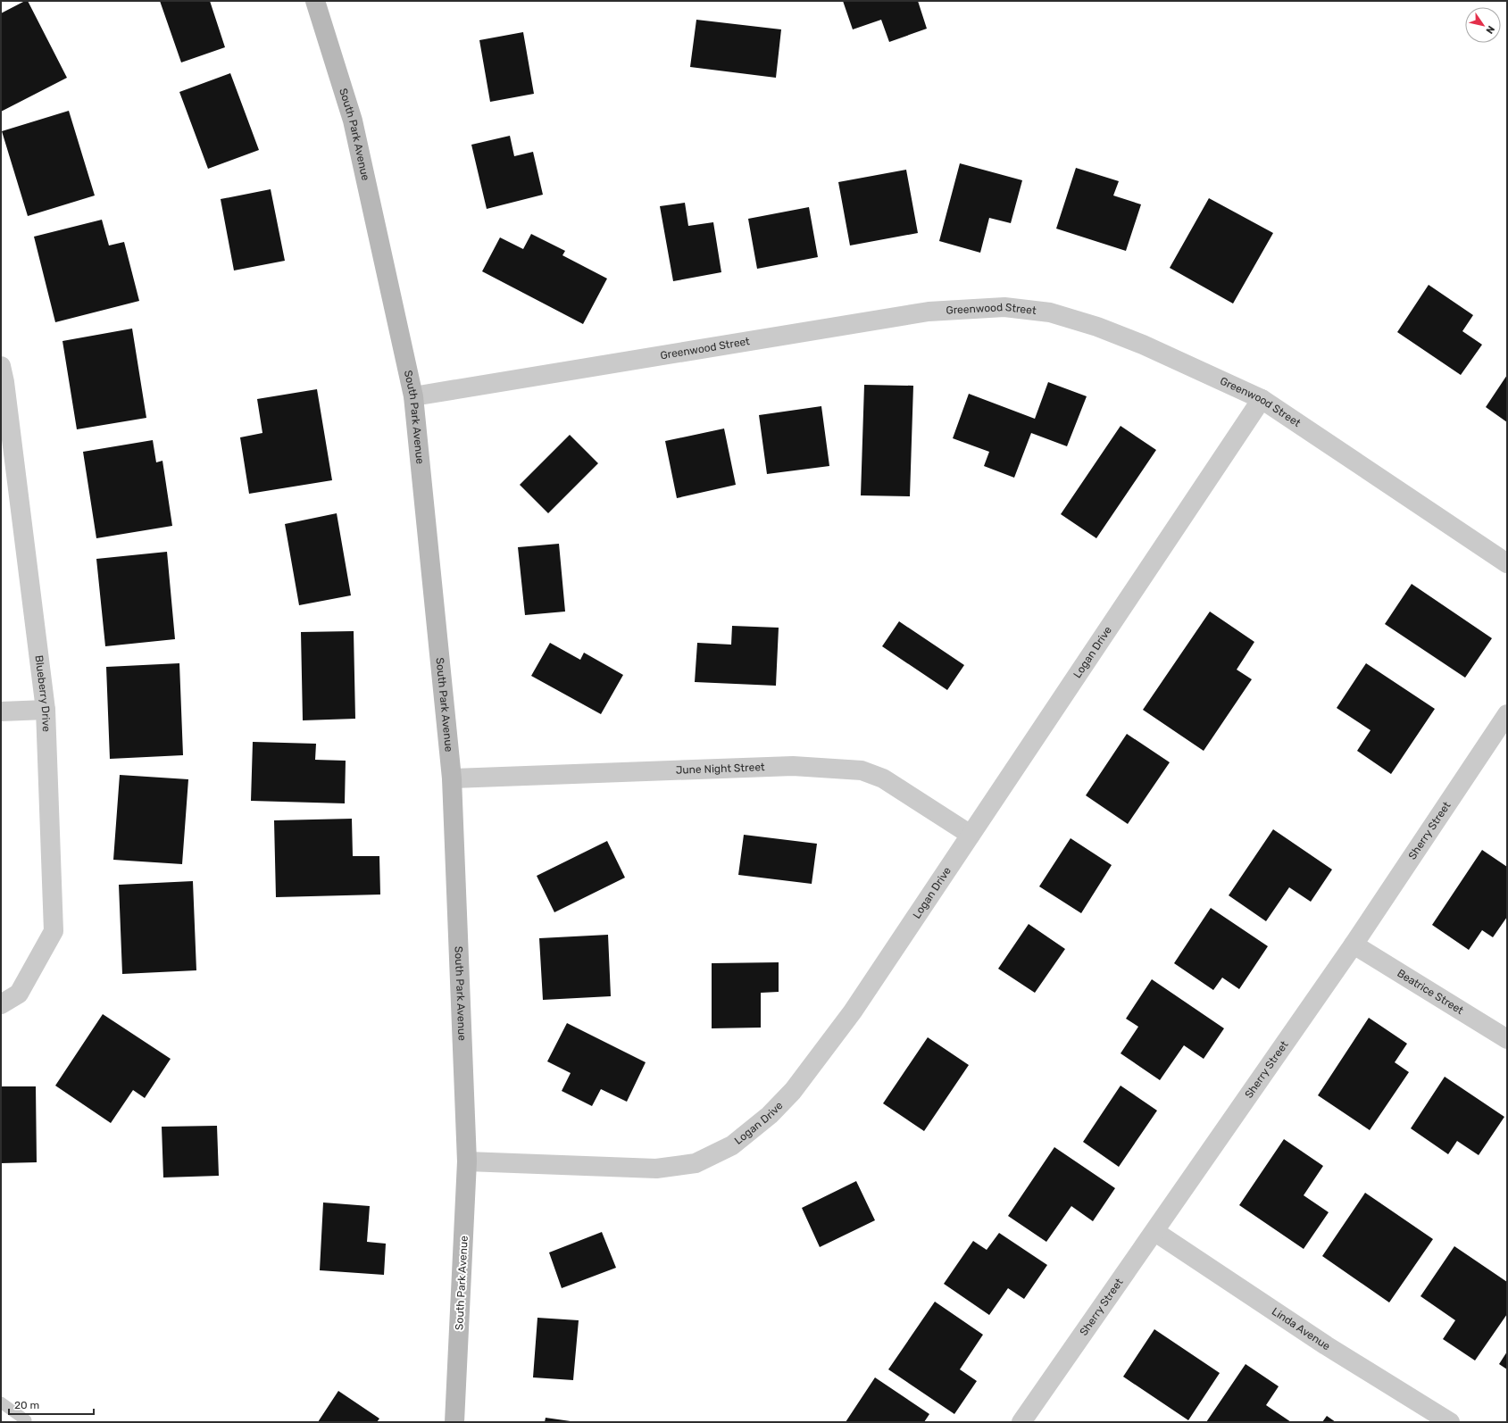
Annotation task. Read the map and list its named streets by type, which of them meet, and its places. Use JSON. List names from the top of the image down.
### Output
{
  "streets": {
    "street": [
      "South Park Avenue",
      "Greenwood Street",
      "Logan Drive",
      "Blueberry Drive",
      "June Night Street",
      "Sherry Street",
      "Beatrice Street",
      "Linda Avenue"
    ]
  },
  "crossings": [
    ["South Park Avenue", "Greenwood Street"],
    ["South Park Avenue", "Logan Drive"],
    ["South Park Avenue", "June Night Street"],
    ["Greenwood Street", "Logan Drive"],
    ["Logan Drive", "June Night Street"],
    ["Sherry Street", "Beatrice Street"],
    ["Sherry Street", "Linda Avenue"]
  ],
  "scale_bar": "20 m",
  "north": "bottom right"
}
